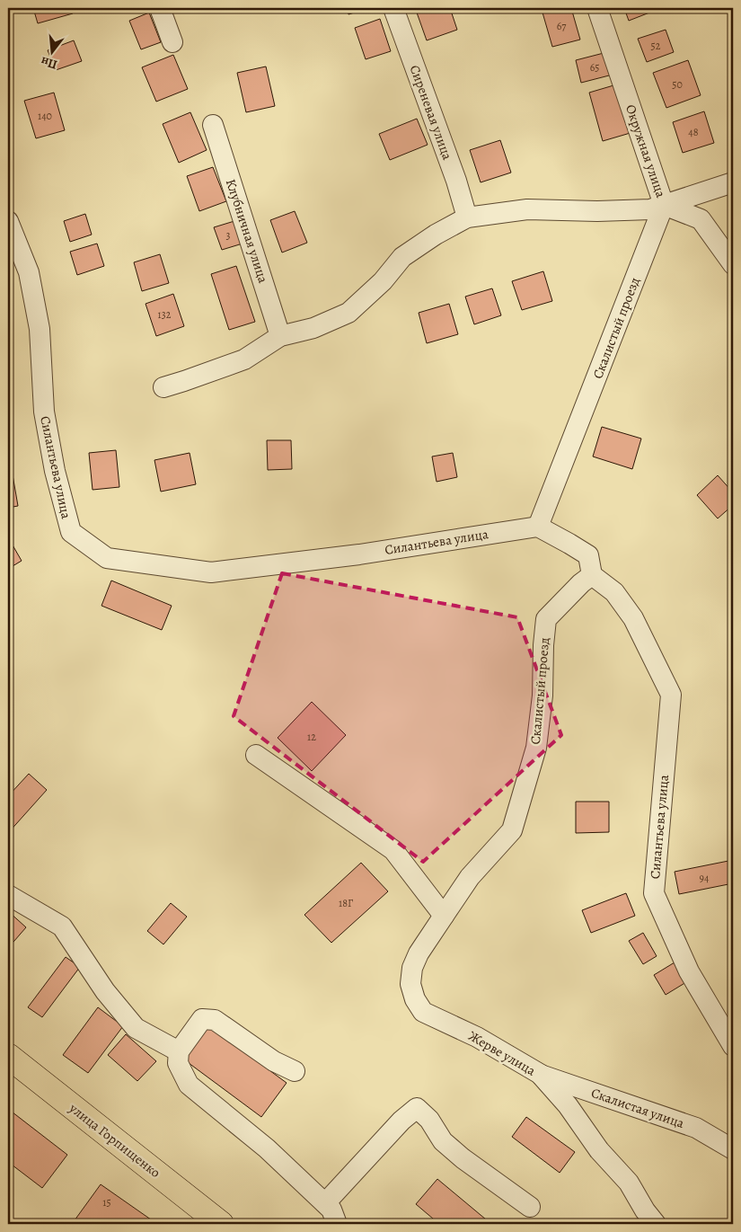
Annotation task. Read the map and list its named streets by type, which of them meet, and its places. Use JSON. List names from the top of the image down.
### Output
{
  "streets": {
    "main road": ["улица Горпищенко"],
    "street": [
      "Сиреневая улица",
      "Окружная улица",
      "Клубничная улица",
      "Скалистый проезд",
      "Силантьева улица",
      "Жерве улица",
      "Скалистая улица"
    ]
  },
  "crossings": [
    ["Окружная улица", "Скалистый проезд"],
    ["Скалистый проезд", "Силантьева улица"],
    ["Скалистый проезд", "Жерве улица"],
    ["Жерве улица", "Скалистая улица"]
  ],
  "house_numbers": [
    "67",
    "52",
    "65",
    "50",
    "140",
    "48",
    "3",
    "132",
    "12",
    "94",
    "18Г",
    "15"
  ],
  "north": "bottom"
}
